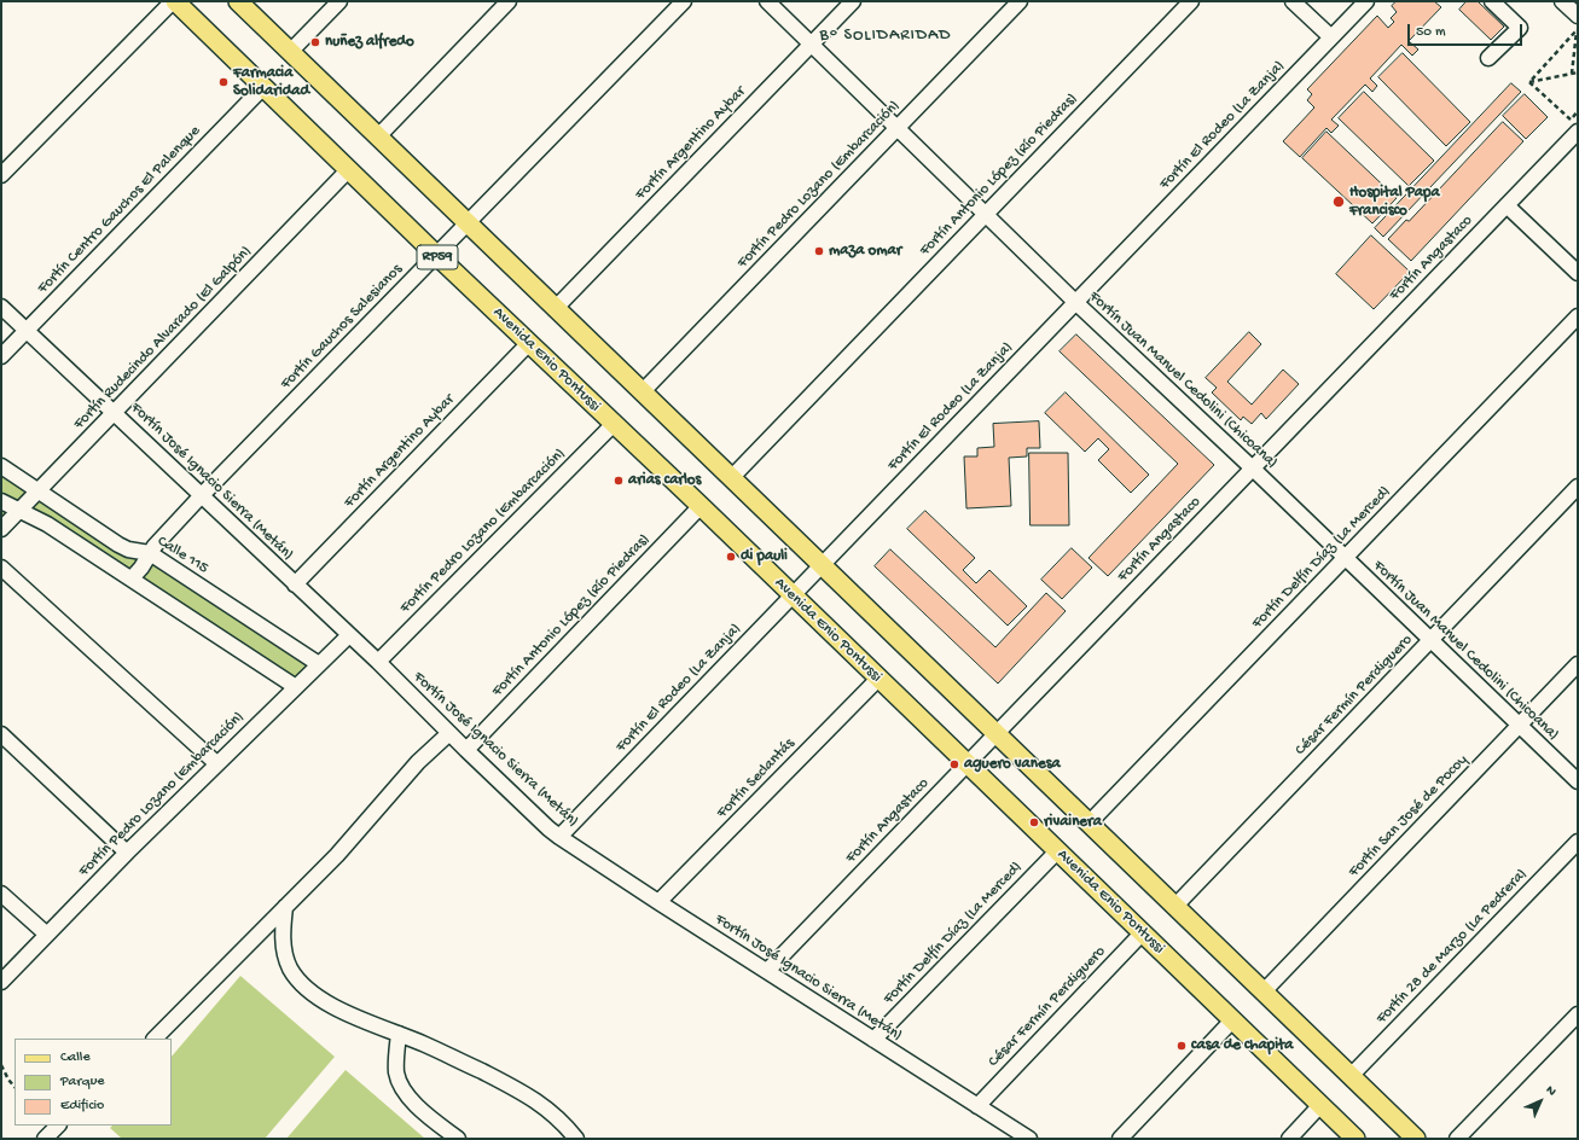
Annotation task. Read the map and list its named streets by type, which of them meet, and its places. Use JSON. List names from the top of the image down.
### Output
{
  "streets": {
    "main road": ["RP59", "Avenida Enio Pontussi"],
    "street": [
      "Fortín El Rodeo (La Zanja)",
      "Fortín Argentino Aybar",
      "Fortín Antonio López (Río Piedras)",
      "Fortín Pedro Lozano (Embarcación)",
      "Fortín Centro Gauchos El Palenque",
      "Fortín Angastaco",
      "Fortín Gauchos Salesianos",
      "Fortín Rudecindo Alvarado (El Galpón)",
      "Fortín Juan Manuel Cedolini (Chicoana)",
      "Fortín José Ignacio Sierra (Metán)",
      "Calle 115",
      "Fortín Delfín Díaz (La Merced)",
      "César Fermín Perdiguero",
      "Fortín Seclantás",
      "Fortín San José de Pocoy",
      "Fortín 28 de Marzo (La Pedrera)"
    ]
  },
  "crossings": [
    ["Fortín El Rodeo (La Zanja)", "RP59"],
    ["Fortín El Rodeo (La Zanja)", "Avenida Enio Pontussi"],
    ["Fortín El Rodeo (La Zanja)", "Fortín Juan Manuel Cedolini (Chicoana)"],
    ["Fortín El Rodeo (La Zanja)", "Fortín José Ignacio Sierra (Metán)"],
    ["Fortín Argentino Aybar", "RP59"],
    ["Fortín Argentino Aybar", "Avenida Enio Pontussi"],
    ["Fortín Argentino Aybar", "Fortín Juan Manuel Cedolini (Chicoana)"],
    ["Fortín Argentino Aybar", "Fortín José Ignacio Sierra (Metán)"],
    ["Fortín Antonio López (Río Piedras)", "RP59"],
    ["Fortín Antonio López (Río Piedras)", "Avenida Enio Pontussi"],
    ["Fortín Antonio López (Río Piedras)", "Fortín Juan Manuel Cedolini (Chicoana)"],
    ["Fortín Antonio López (Río Piedras)", "Fortín José Ignacio Sierra (Metán)"],
    ["Fortín Pedro Lozano (Embarcación)", "RP59"],
    ["Fortín Pedro Lozano (Embarcación)", "Avenida Enio Pontussi"],
    ["Fortín Pedro Lozano (Embarcación)", "Fortín Juan Manuel Cedolini (Chicoana)"],
    ["Fortín Pedro Lozano (Embarcación)", "Fortín José Ignacio Sierra (Metán)"],
    ["Fortín Pedro Lozano (Embarcación)", "Calle 115"],
    ["Fortín Centro Gauchos El Palenque", "Avenida Enio Pontussi"],
    ["Fortín Centro Gauchos El Palenque", "Fortín José Ignacio Sierra (Metán)"],
    ["RP59", "Fortín Angastaco"],
    ["RP59", "Fortín Gauchos Salesianos"],
    ["RP59", "Fortín Delfín Díaz (La Merced)"],
    ["RP59", "César Fermín Perdiguero"],
    ["RP59", "Fortín San José de Pocoy"],
    ["RP59", "Fortín 28 de Marzo (La Pedrera)"],
    ["Fortín Angastaco", "Avenida Enio Pontussi"],
    ["Fortín Angastaco", "Fortín Juan Manuel Cedolini (Chicoana)"],
    ["Fortín Angastaco", "Fortín José Ignacio Sierra (Metán)"],
    ["Fortín Gauchos Salesianos", "Avenida Enio Pontussi"],
    ["Fortín Gauchos Salesianos", "Fortín José Ignacio Sierra (Metán)"],
    ["Fortín Gauchos Salesianos", "Calle 115"],
    ["Fortín Rudecindo Alvarado (El Galpón)", "Avenida Enio Pontussi"],
    ["Fortín Rudecindo Alvarado (El Galpón)", "Fortín José Ignacio Sierra (Metán)"],
    ["Fortín Rudecindo Alvarado (El Galpón)", "Calle 115"],
    ["Avenida Enio Pontussi", "Fortín Delfín Díaz (La Merced)"],
    ["Avenida Enio Pontussi", "César Fermín Perdiguero"],
    ["Avenida Enio Pontussi", "Fortín Seclantás"],
    ["Fortín Juan Manuel Cedolini (Chicoana)", "Fortín Delfín Díaz (La Merced)"],
    ["Fortín Juan Manuel Cedolini (Chicoana)", "César Fermín Perdiguero"],
    ["Fortín Juan Manuel Cedolini (Chicoana)", "Fortín San José de Pocoy"],
    ["Fortín José Ignacio Sierra (Metán)", "Fortín Delfín Díaz (La Merced)"],
    ["Fortín José Ignacio Sierra (Metán)", "César Fermín Perdiguero"],
    ["Fortín José Ignacio Sierra (Metán)", "Fortín Seclantás"]
  ],
  "districts": ["B° SOLIDARIDAD"],
  "places": [
    "nuñez alfredo",
    "Farmacia Solidaridad",
    "Hospital Papa Francisco",
    "maza omar",
    "arias carlos",
    "di pauli",
    "aguero vanesa",
    "rivainera",
    "casa de chapita"
  ],
  "legend": ["Calle", "Parque", "Edificio"],
  "scale_bar": "50 m",
  "north": "top right"
}
